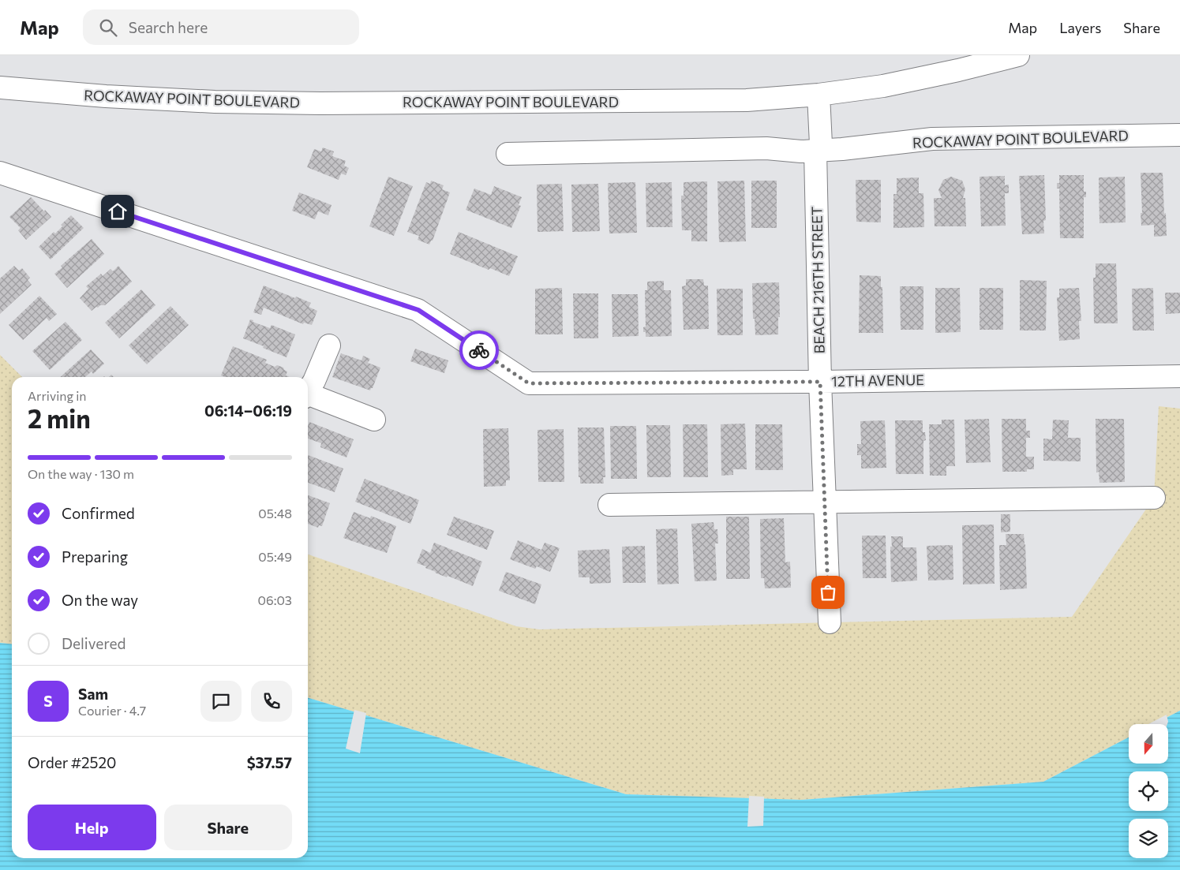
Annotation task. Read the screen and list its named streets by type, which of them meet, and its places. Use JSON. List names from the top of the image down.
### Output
{
  "streets": {
    "street": ["ROCKAWAY POINT BOULEVARD", "BEACH 216TH STREET", "12TH AVENUE"]
  },
  "crossings": [
    ["ROCKAWAY POINT BOULEVARD", "BEACH 216TH STREET"],
    ["BEACH 216TH STREET", "12TH AVENUE"]
  ],
  "north": "bottom",
  "page": {
    "header": "Map",
    "search": "Search here",
    "nav": ["Map", "Layers", "Share"],
    "heading": ["2 min", "Arriving in", "06:14–06:19"],
    "panel": [
      "Sam",
      "Courier · 4.7",
      "Order #2520",
      "$37.57"
    ],
    "bar": "On the way · 130 m",
    "list": [
      ["Confirmed", "05:48"],
      ["Preparing", "05:49"],
      ["On the way", "06:03"],
      "Delivered"
    ],
    "round": "S",
    "buttons": ["Help", "Share"]
  }
}
